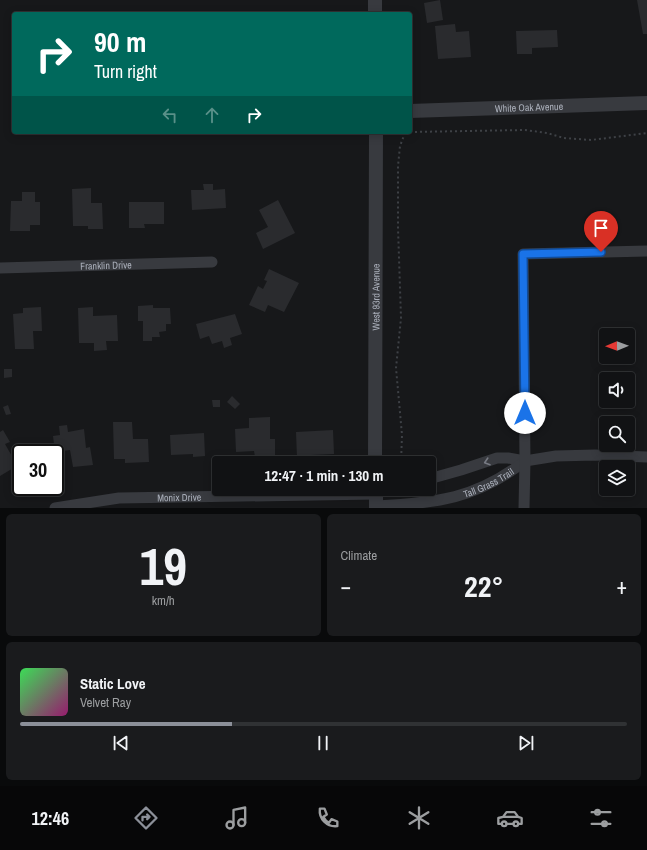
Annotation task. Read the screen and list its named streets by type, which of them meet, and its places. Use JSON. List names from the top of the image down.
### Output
{
  "streets": {
    "street": [
      "White Oak Avenue",
      "Franklin Drive",
      "West 93rd Avenue",
      "Tall Grass Trail",
      "Monix Drive"
    ]
  },
  "crossings": [
    ["Tall Grass Trail", "Monix Drive"]
  ],
  "north": "left",
  "page": {
    "turn": ["90 m", "Turn right"],
    "limit": "30",
    "trip": "12:47 · 1 min · 130 m",
    "tile": [
      ["19", "km/h"],
      "Climate"
    ],
    "heat": ["−", "22°", "+"],
    "song": ["Static Love", "Velvet Ray"],
    "tabs": "12:46"
  }
}
